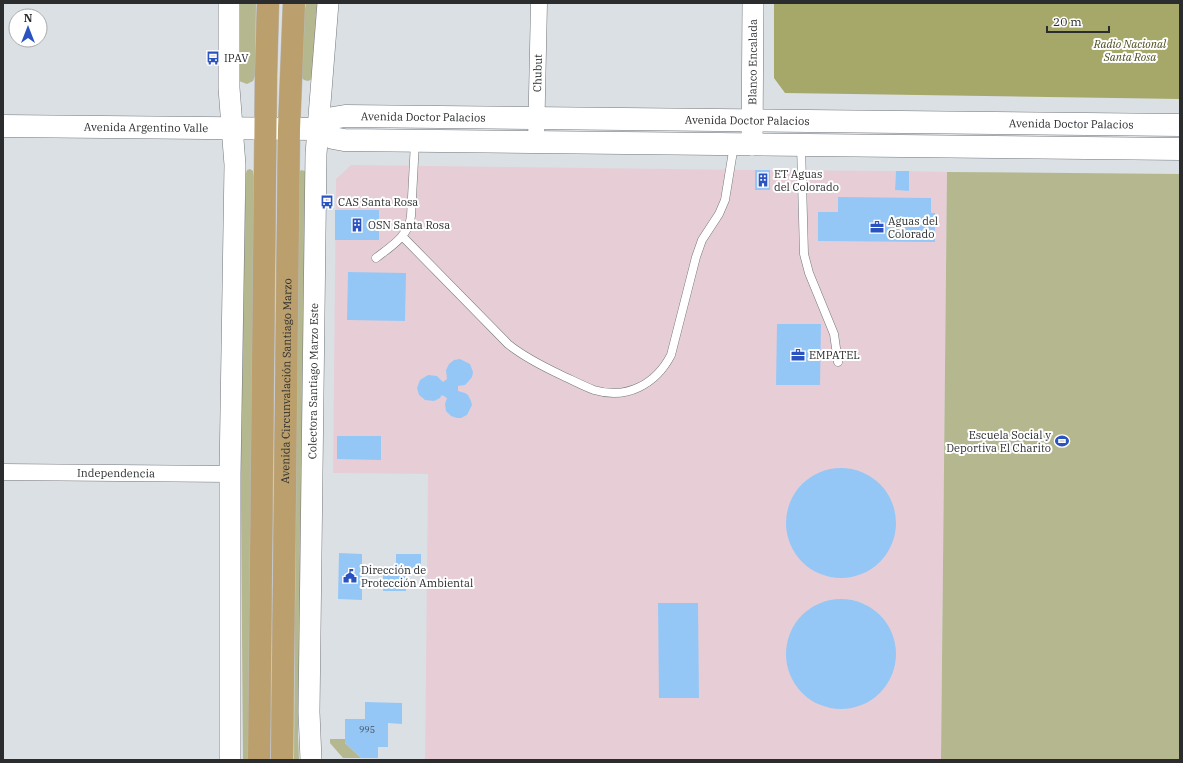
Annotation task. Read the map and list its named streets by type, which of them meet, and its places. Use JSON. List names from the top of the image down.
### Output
{
  "streets": {
    "highway": ["Avenida Circunvalación Santiago Marzo"],
    "main road": ["Avenida Doctor Palacios", "Avenida Argentino Valle"],
    "street": [
      "Blanco Encalada",
      "Chubut",
      "Colectora Santiago Marzo Este",
      "Independencia"
    ]
  },
  "crossings": [
    ["Blanco Encalada", "Avenida Doctor Palacios"],
    ["Chubut", "Avenida Doctor Palacios"],
    ["Avenida Doctor Palacios", "Colectora Santiago Marzo Este"],
    ["Avenida Argentino Valle", "Avenida Circunvalación Santiago Marzo"]
  ],
  "parks": ["Radio Nacional Santa Rosa"],
  "places": {
    "bus stop": ["IPAV", "CAS Santa Rosa"],
    "building": ["ET Aguas del Colorado", "OSN Santa Rosa"],
    "office": ["Aguas del Colorado", "EMPATEL"],
    "sports": ["Escuela Social y Deportiva El Charito"],
    "public building": ["Dirección de Protección Ambiental"]
  },
  "house_numbers": ["995"],
  "scale_bar": "20 m",
  "north": "top"
}
